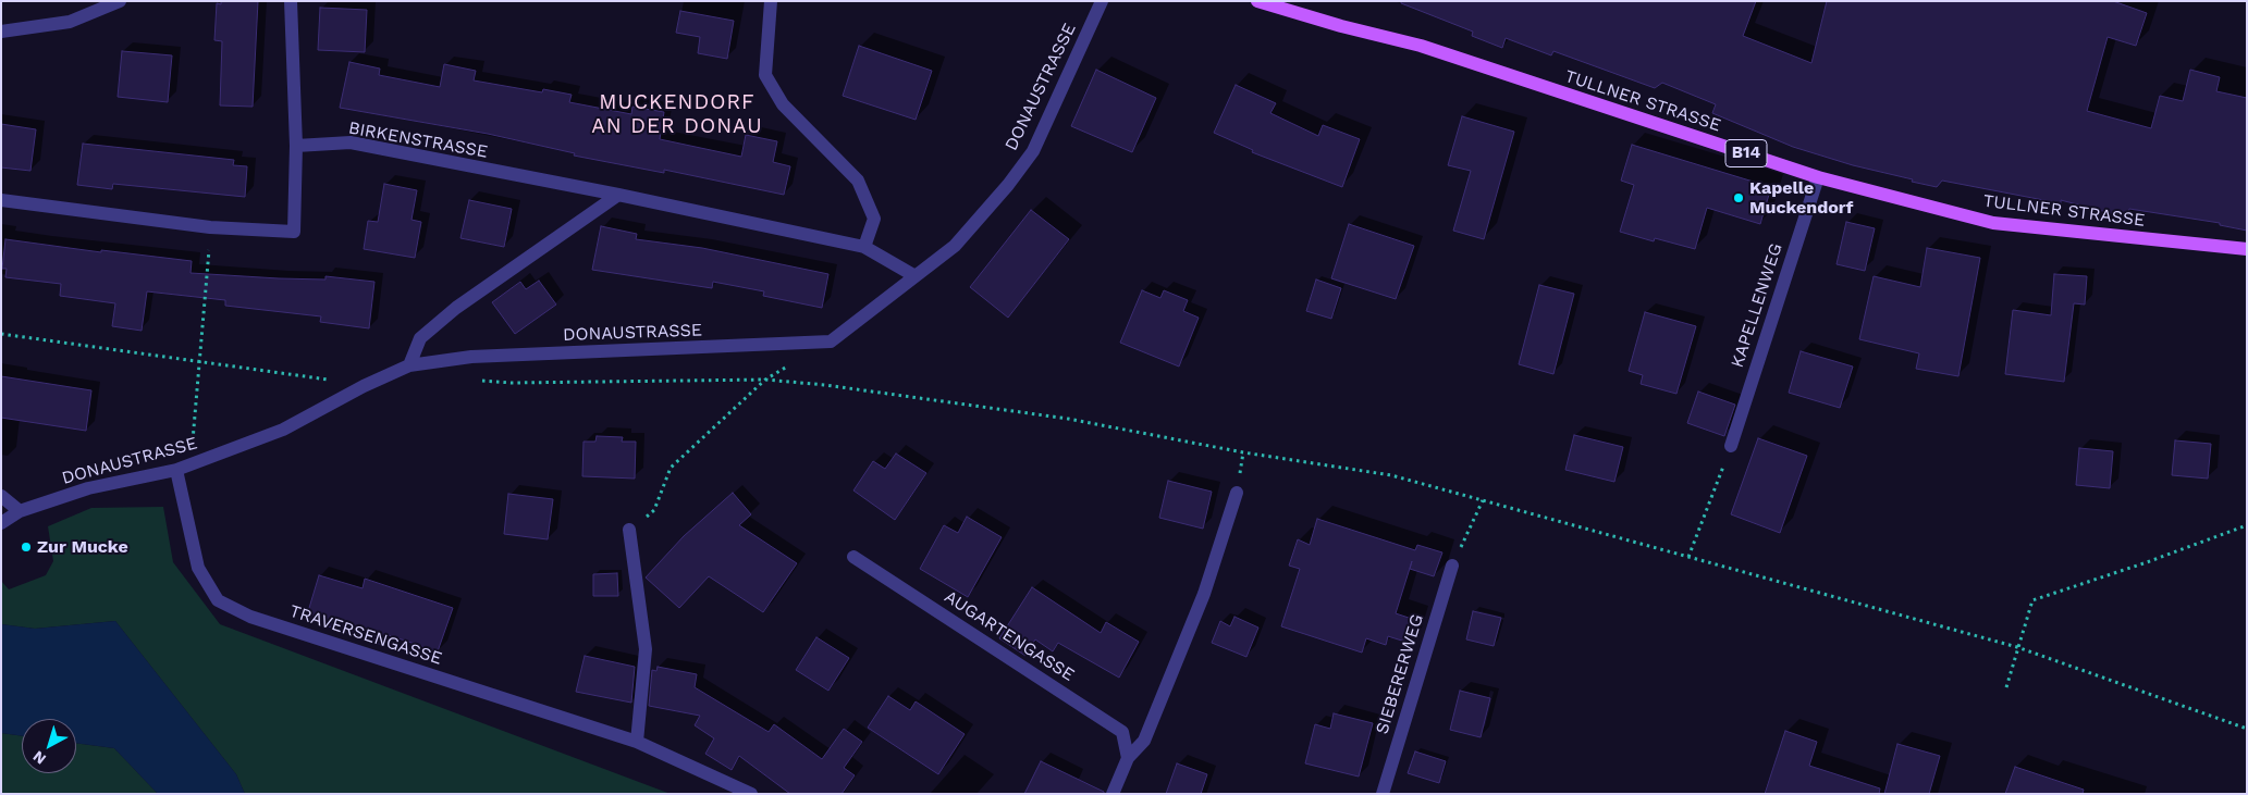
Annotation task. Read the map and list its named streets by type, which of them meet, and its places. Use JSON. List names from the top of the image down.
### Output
{
  "streets": {
    "main road": ["TULLNER STRASSE", "B14"],
    "street": [
      "DONAUSTRASSE",
      "BIRKENSTRASSE",
      "KAPELLENWEG",
      "TRAVERSENGASSE",
      "AUGARTENGASSE",
      "SIEBERERWEG"
    ]
  },
  "crossings": [
    ["DONAUSTRASSE", "BIRKENSTRASSE"],
    ["DONAUSTRASSE", "TRAVERSENGASSE"],
    ["TULLNER STRASSE", "KAPELLENWEG"]
  ],
  "districts": ["MUCKENDORF AN DER DONAU"],
  "places": ["Kapelle Muckendorf", "Zur Mucke"],
  "north": "bottom left"
}
